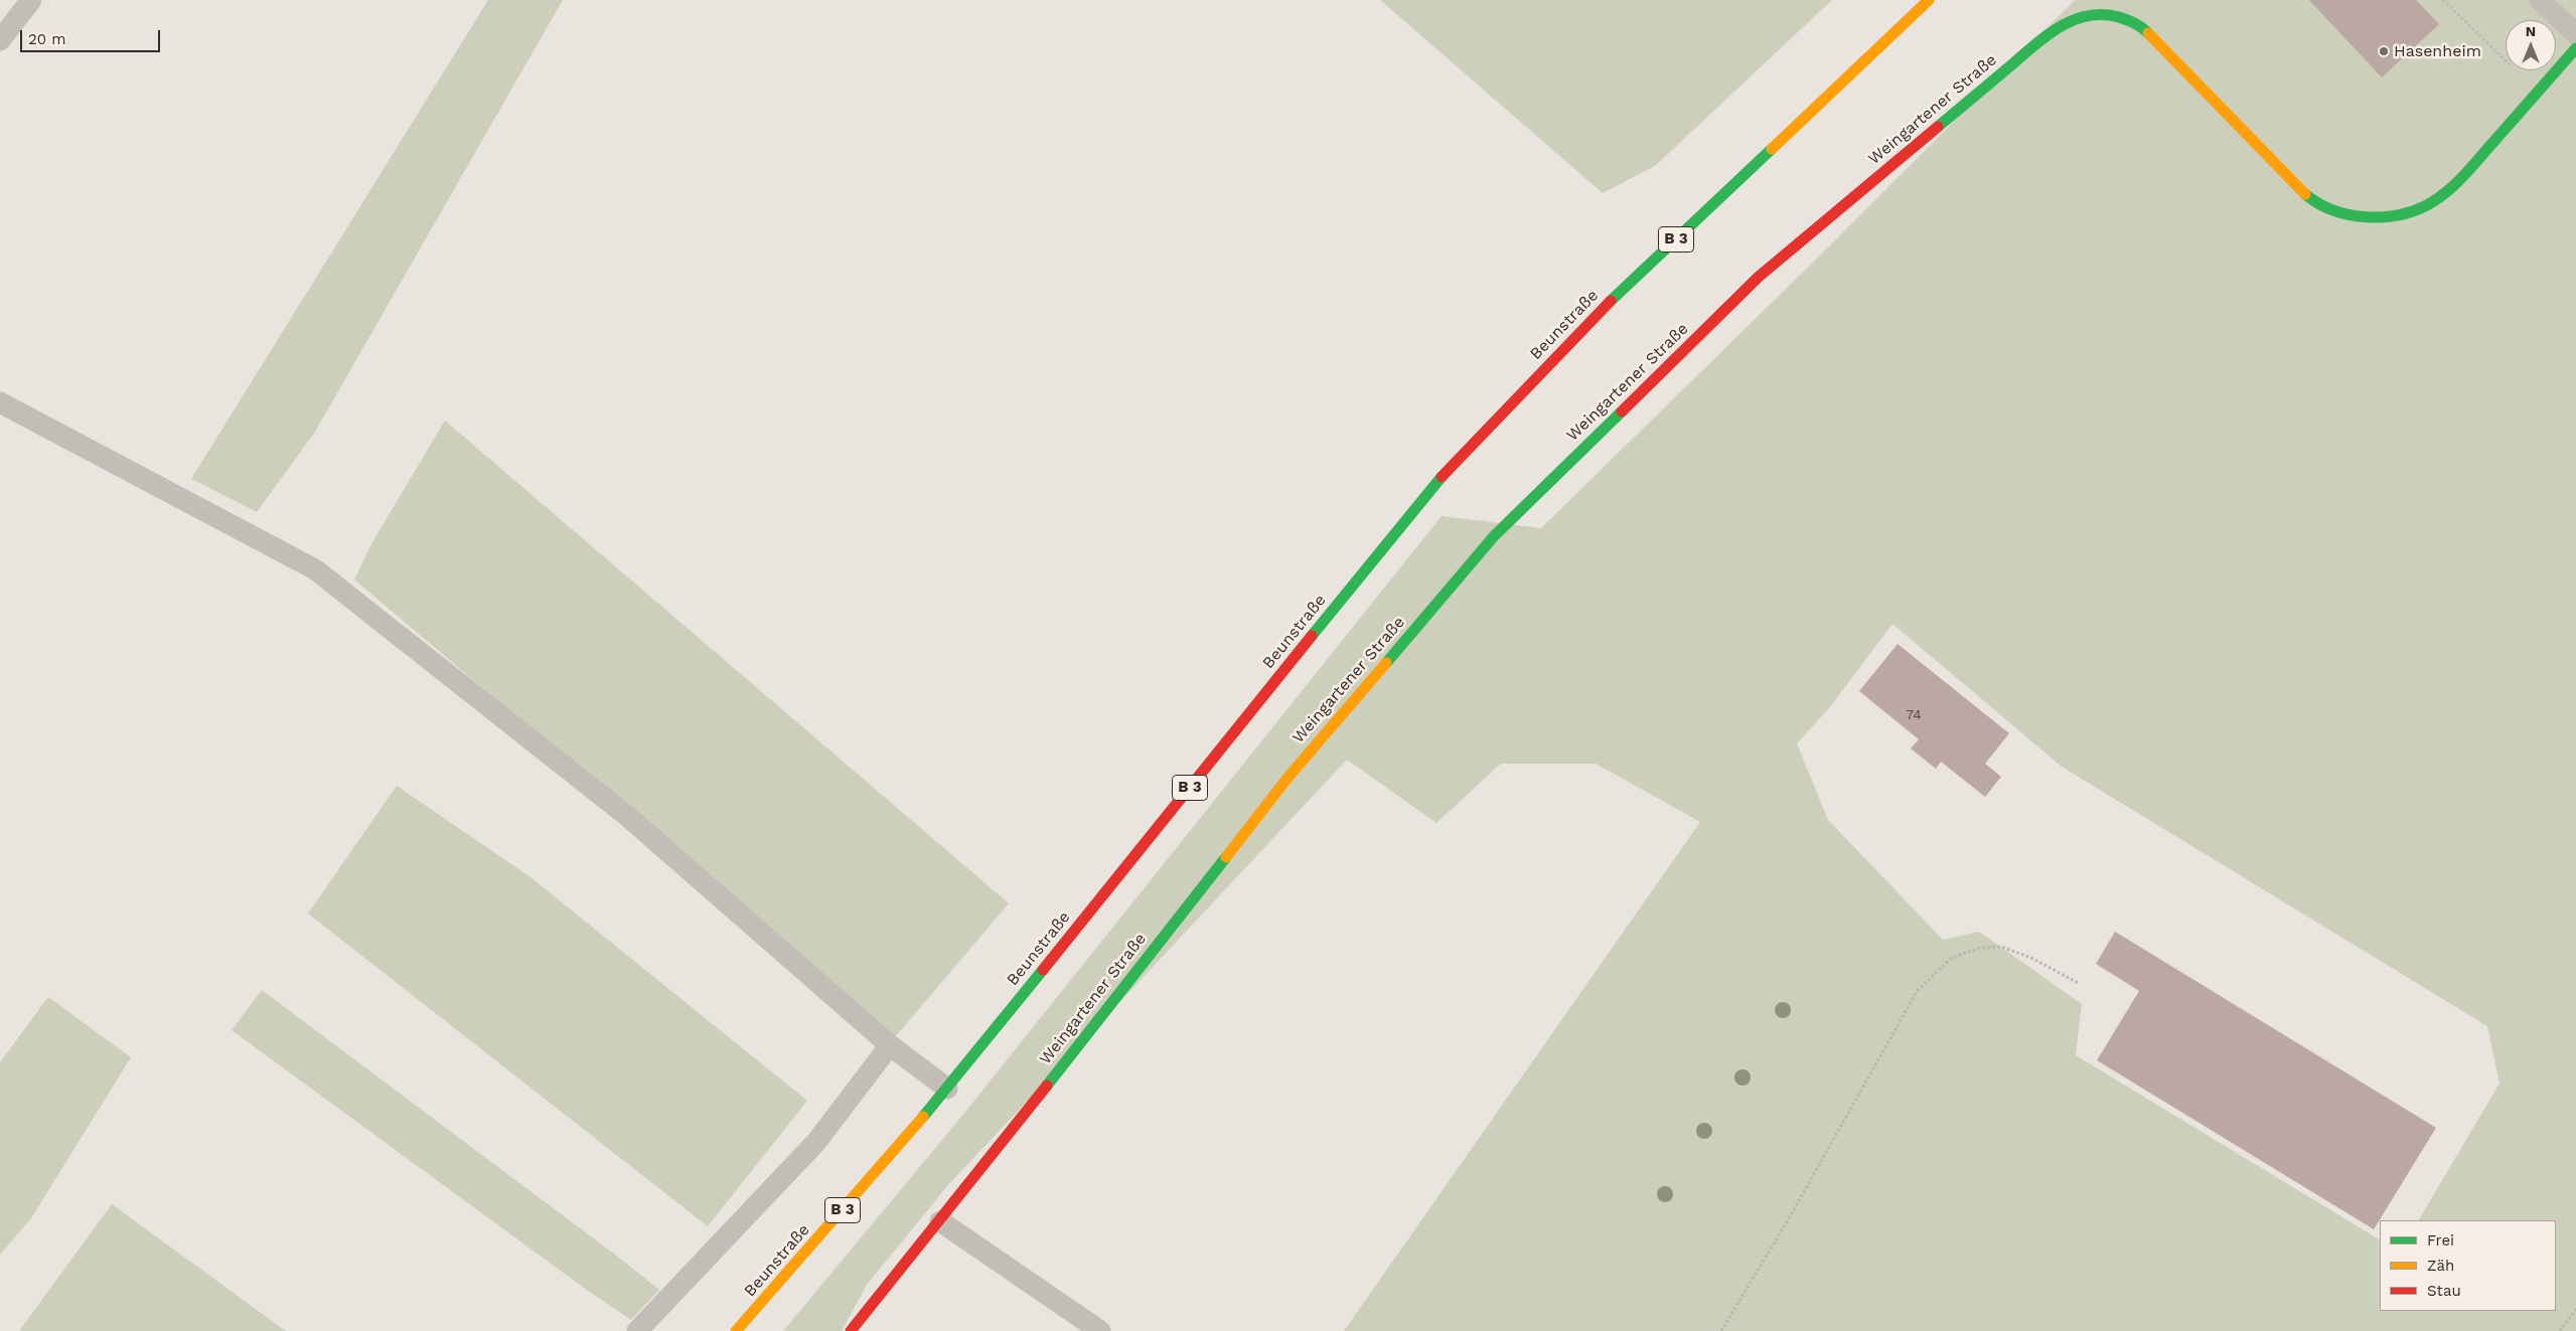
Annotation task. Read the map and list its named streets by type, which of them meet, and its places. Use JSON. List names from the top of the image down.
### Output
{
  "streets": {
    "street": ["Weingartener Straße", "B 3", "Beunstraße"]
  },
  "places": ["Hasenheim"],
  "house_numbers": ["74"],
  "legend": ["Frei", "Zäh", "Stau"],
  "scale_bar": "20 m",
  "north": "top"
}
